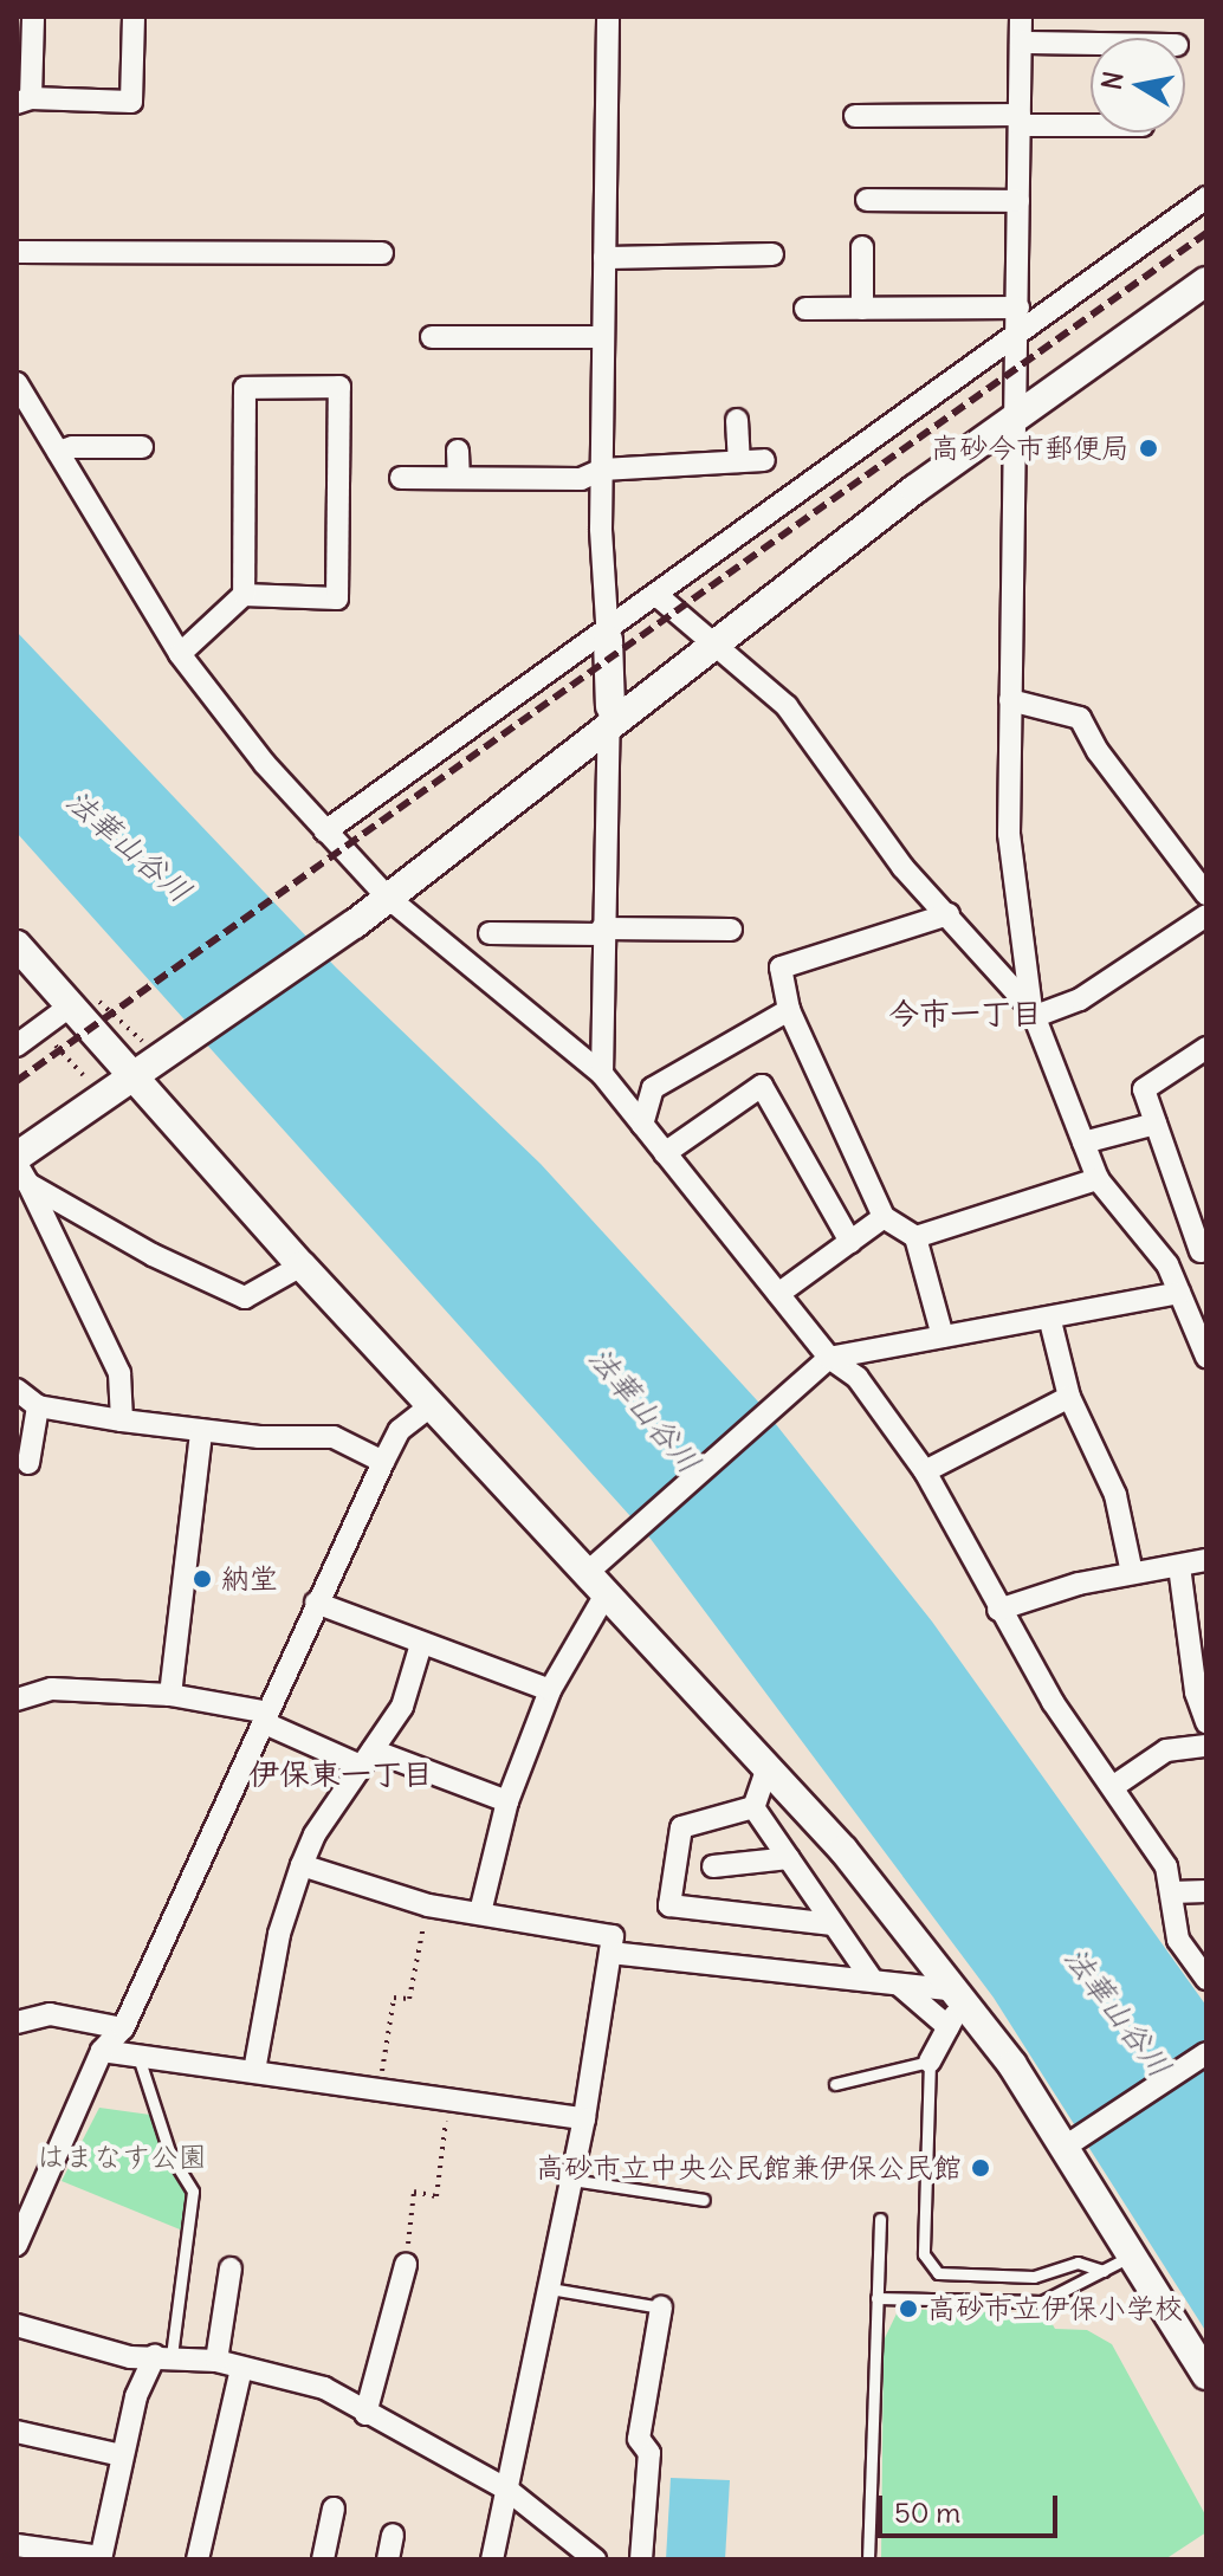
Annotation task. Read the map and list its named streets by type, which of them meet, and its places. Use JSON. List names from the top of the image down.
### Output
{
  "districts": ["今市一丁目", "伊保東一丁目"],
  "water": ["法華山谷川"],
  "parks": ["はまなす公園"],
  "places": [
    "高砂今市郵便局",
    "納堂",
    "高砂市立中央公民館兼伊保公民館",
    "高砂市立伊保小学校"
  ],
  "scale_bar": "50 m",
  "north": "left"
}
